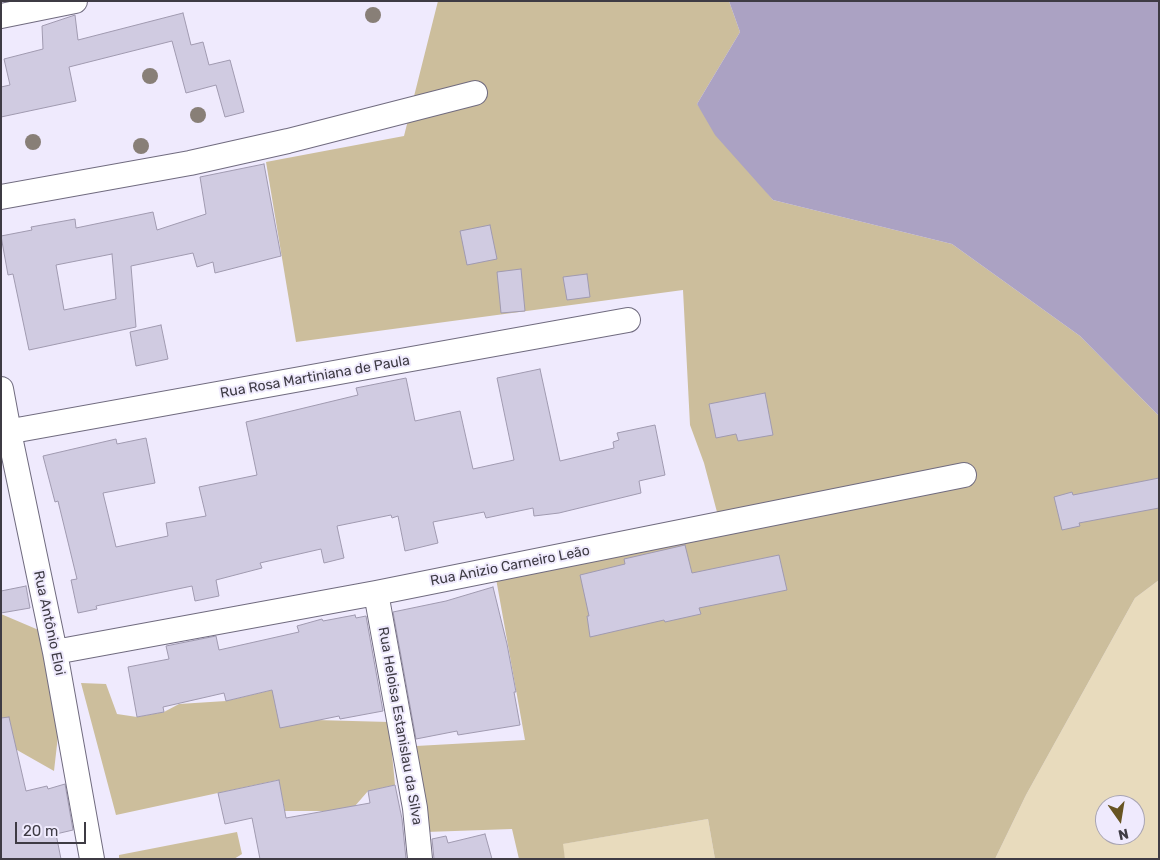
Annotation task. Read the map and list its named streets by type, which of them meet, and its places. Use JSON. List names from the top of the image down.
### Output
{
  "streets": {
    "street": [
      "Rua Rosa Martiniana de Paula",
      "Rua Anizio Carneiro Leão",
      "Rua Antônio Eloi",
      "Rua Heloisa Estanislau da Silva"
    ]
  },
  "crossings": [
    ["Rua Rosa Martiniana de Paula", "Rua Antônio Eloi"],
    ["Rua Anizio Carneiro Leão", "Rua Antônio Eloi"],
    ["Rua Anizio Carneiro Leão", "Rua Heloisa Estanislau da Silva"]
  ],
  "scale_bar": "20 m",
  "north": "bottom"
}
